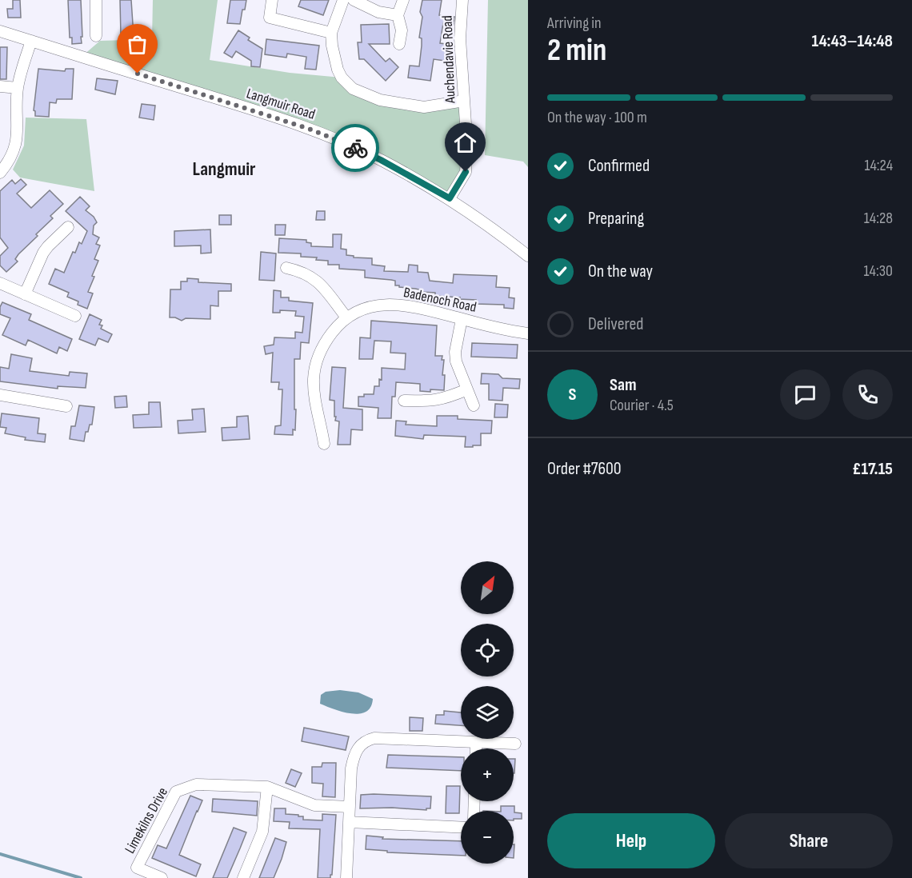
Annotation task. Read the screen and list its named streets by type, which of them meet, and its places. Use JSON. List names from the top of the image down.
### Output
{
  "streets": {
    "street": [
      "Auchendavie Road",
      "Langmuir Road",
      "Badenoch Road",
      "Limekilns Drive"
    ]
  },
  "crossings": [
    ["Auchendavie Road", "Langmuir Road"]
  ],
  "districts": ["Langmuir"],
  "north": "top right",
  "page": {
    "heading": ["2 min", "Arriving in", "14:43–14:48"],
    "panel": [
      "Sam",
      "Courier · 4.5",
      "Order #7600",
      "£17.15"
    ],
    "bar": "On the way · 100 m",
    "list": [
      ["Confirmed", "14:24"],
      ["Preparing", "14:28"],
      ["On the way", "14:30"],
      "Delivered"
    ],
    "round": "S",
    "map_buttons": ["+", "−"],
    "buttons": ["Help", "Share"]
  }
}
